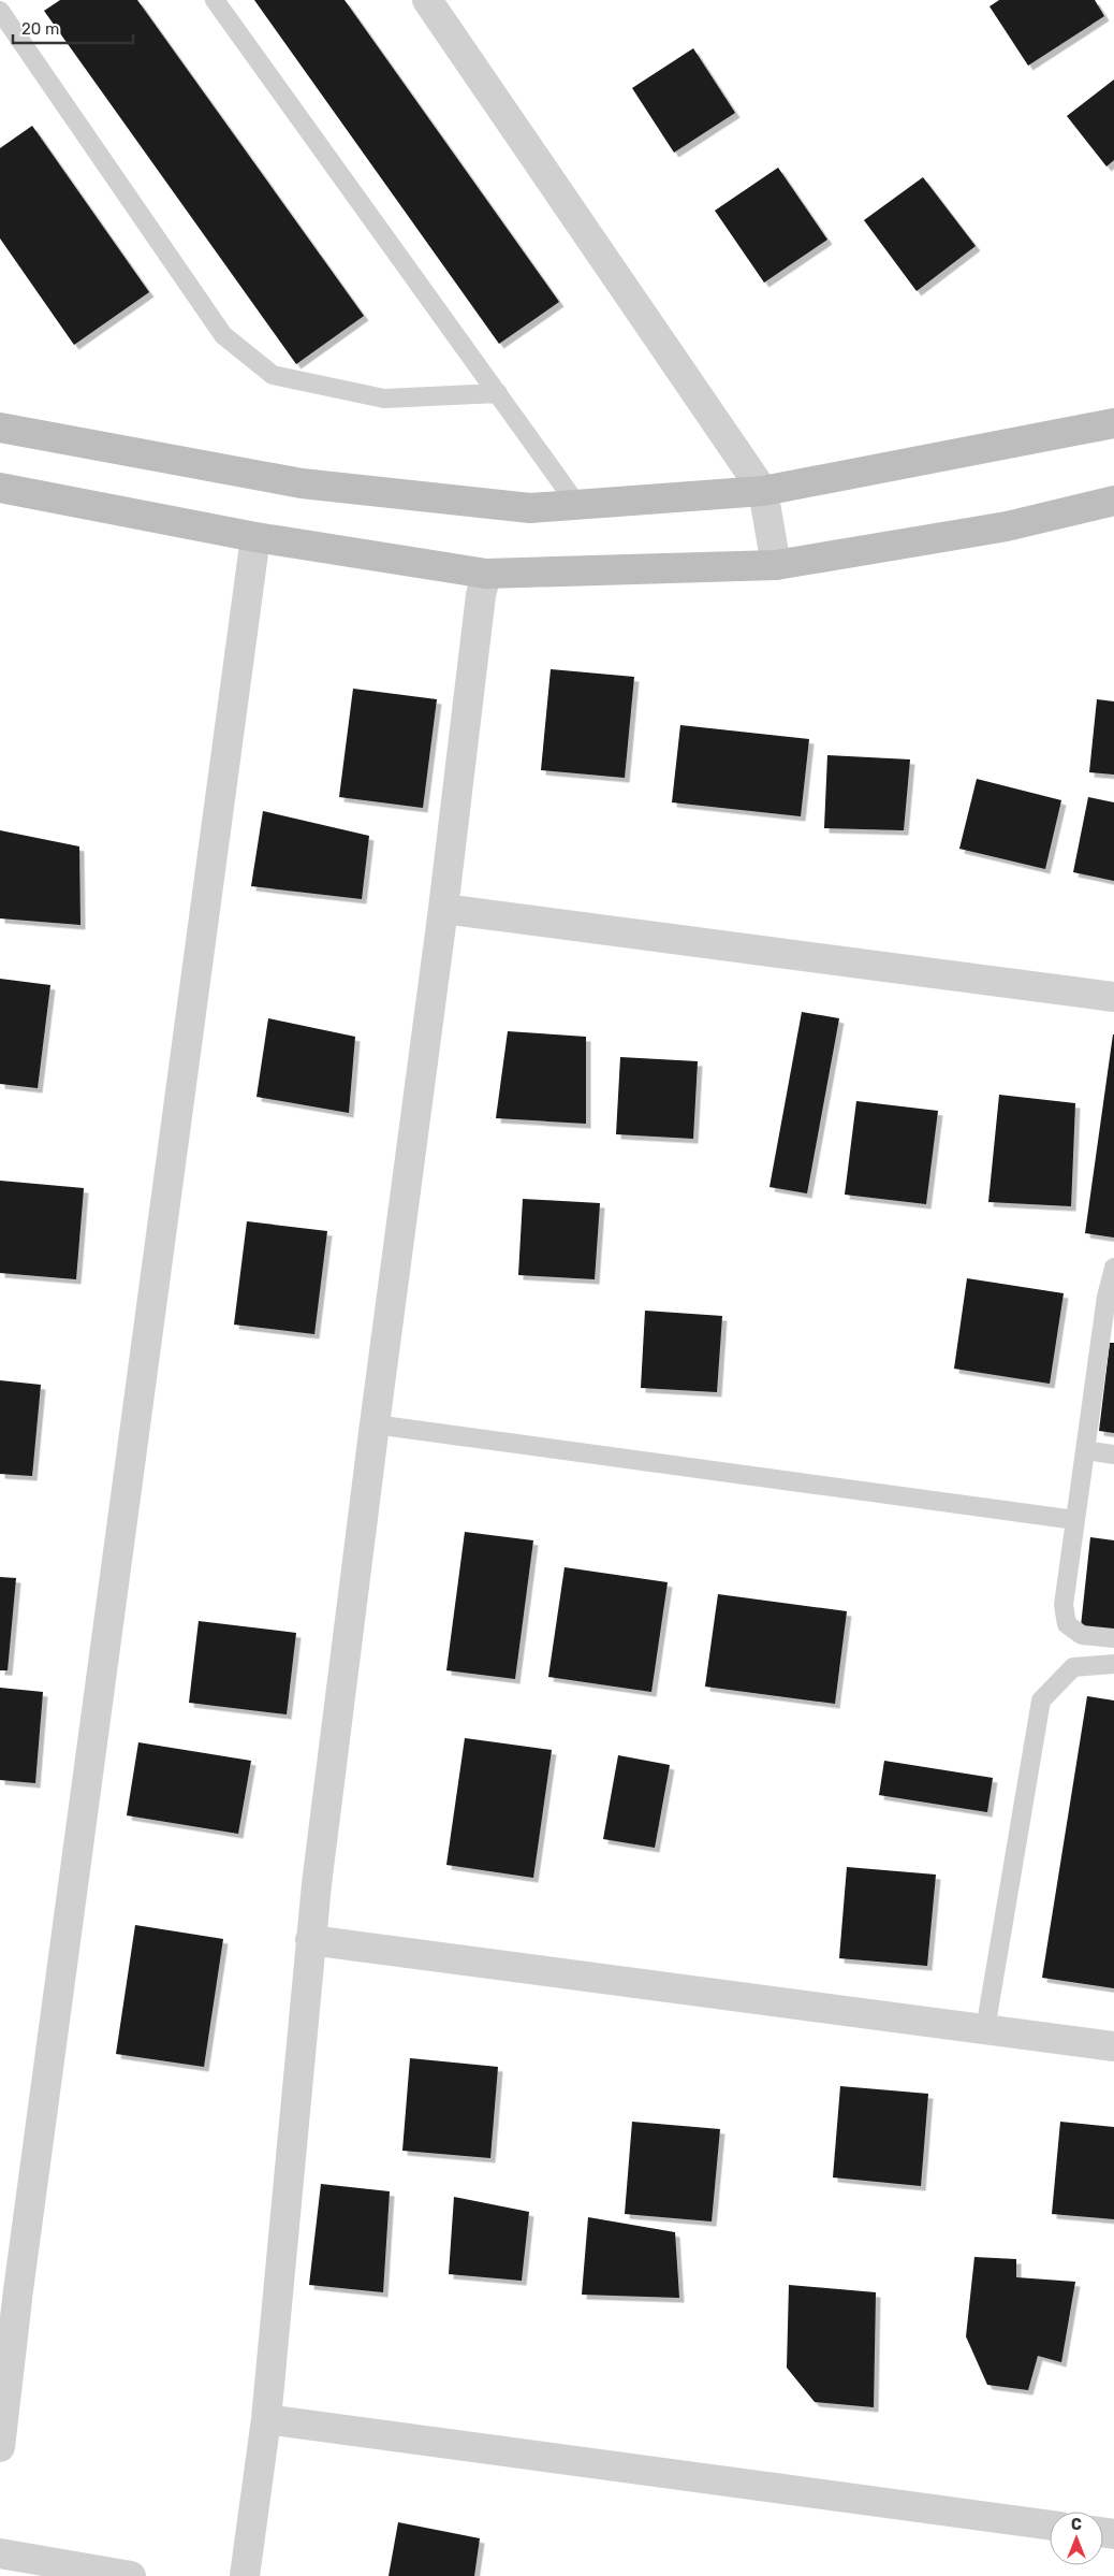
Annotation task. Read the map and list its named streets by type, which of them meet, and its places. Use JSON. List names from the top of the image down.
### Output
{
  "scale_bar": "20 m",
  "north": "top"
}
